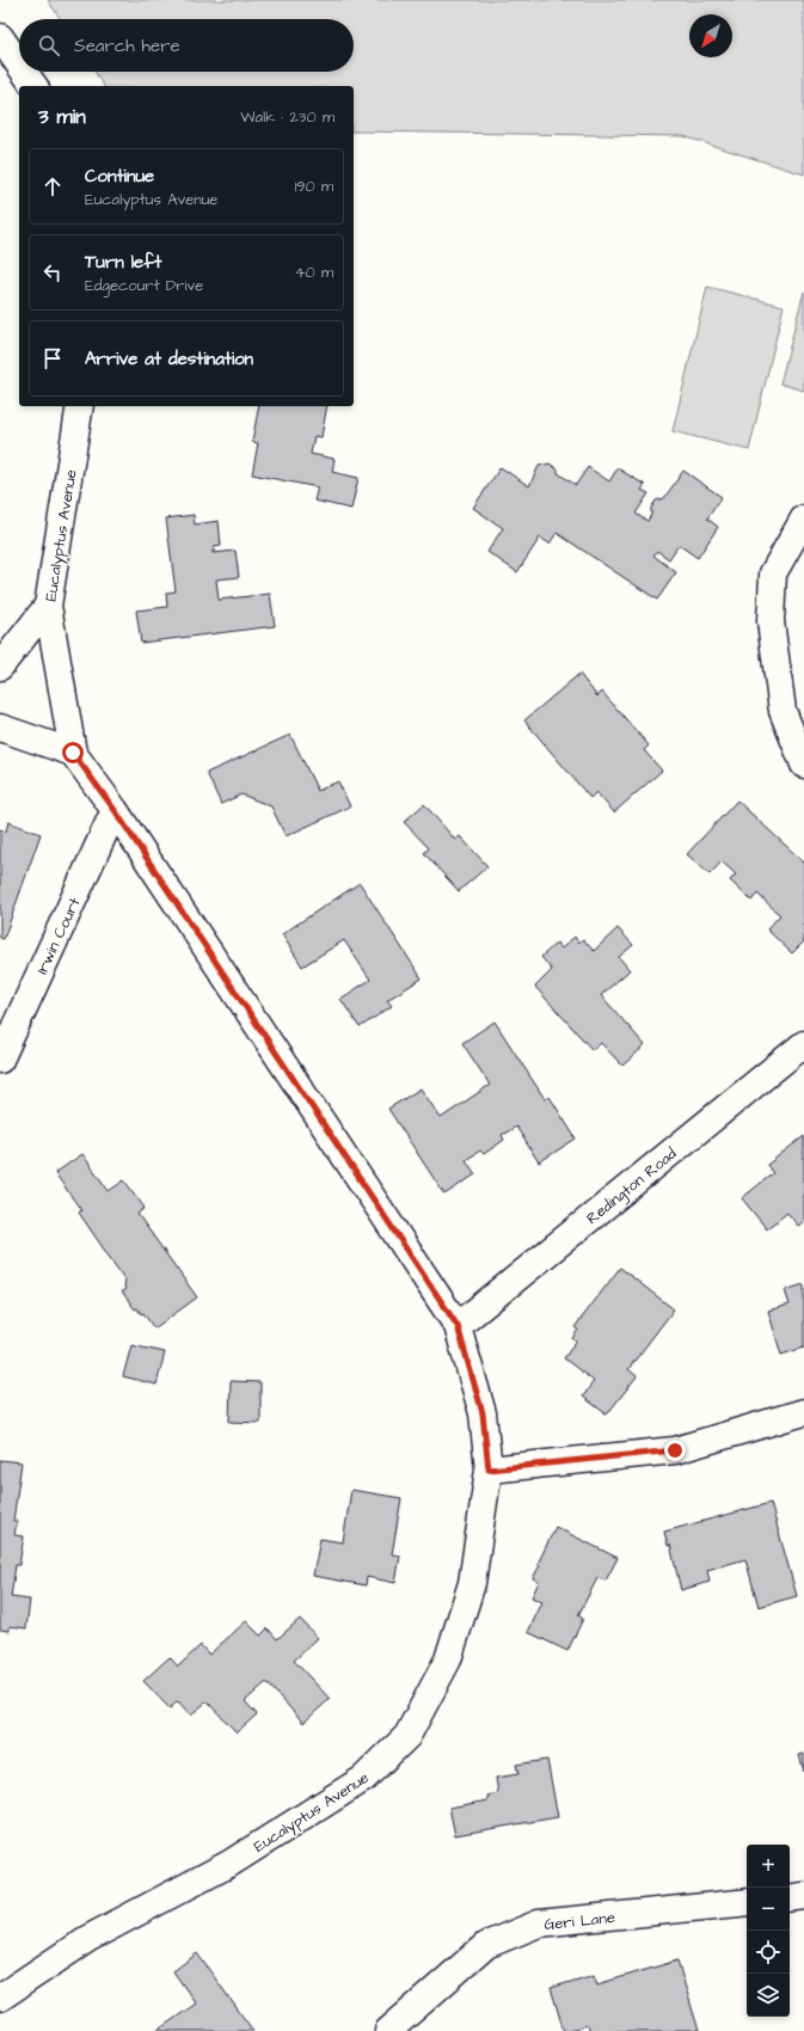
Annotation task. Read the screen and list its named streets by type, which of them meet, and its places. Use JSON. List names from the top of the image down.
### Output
{
  "streets": {
    "street": [
      "Eucalyptus Avenue",
      "Irwin Court",
      "Redington Road",
      "Geri Lane"
    ]
  },
  "crossings": [
    ["Eucalyptus Avenue", "Irwin Court"],
    ["Eucalyptus Avenue", "Redington Road"]
  ],
  "north": "bottom left",
  "page": {
    "search": "Search here",
    "heading": ["3 min", "Walk · 230 m"],
    "list": [
      ["Continue", "Eucalyptus Avenue", "190 m"],
      ["Turn left", "Edgecourt Drive", "40 m"],
      "Arrive at destination"
    ],
    "map_buttons": ["+", "−"]
  }
}
